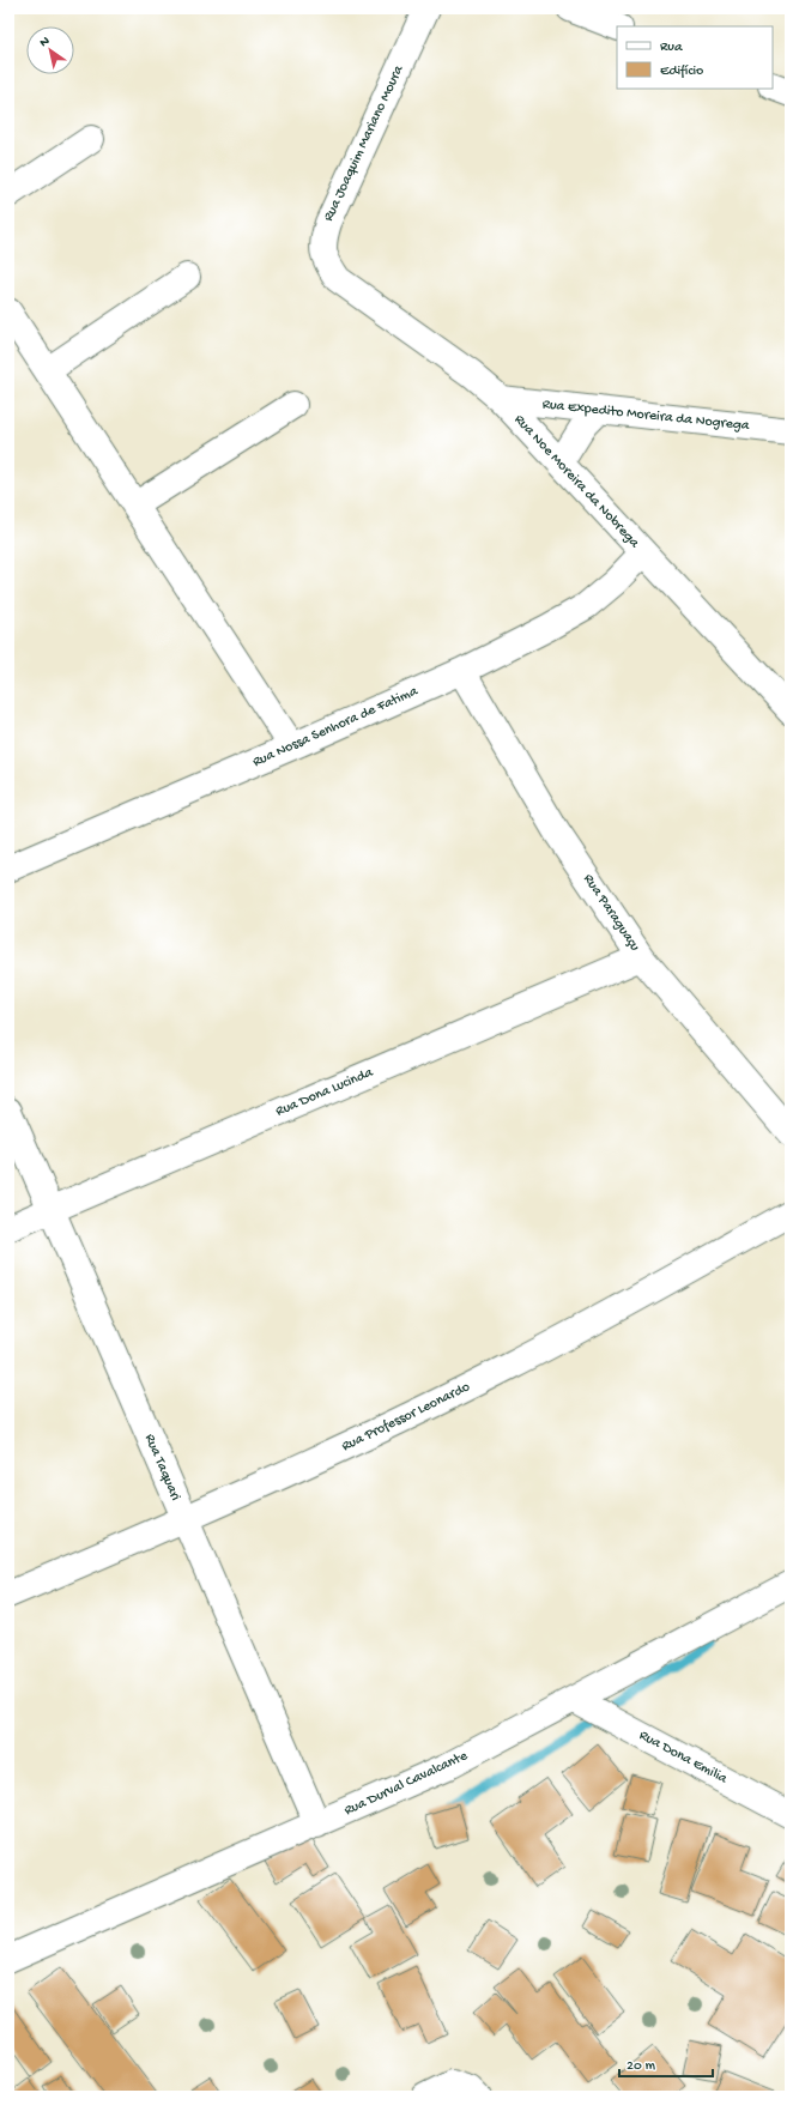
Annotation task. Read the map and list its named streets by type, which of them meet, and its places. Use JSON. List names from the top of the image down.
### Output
{
  "streets": {
    "street": [
      "Rua Joaquim Mariano Moura",
      "Rua Expedito Moreira da Nogrega",
      "Rua Noe Moreira da Nobrega",
      "Rua Nossa Senhora de Fatima",
      "Rua Paraguaçu",
      "Rua Dona Lucinda",
      "Rua Professor Leonardo",
      "Rua Taquari",
      "Rua Dona Emilia",
      "Rua Durval Cavalcante"
    ]
  },
  "crossings": [
    ["Rua Joaquim Mariano Moura", "Rua Noe Moreira da Nobrega"],
    ["Rua Expedito Moreira da Nogrega", "Rua Noe Moreira da Nobrega"],
    ["Rua Noe Moreira da Nobrega", "Rua Nossa Senhora de Fatima"],
    ["Rua Nossa Senhora de Fatima", "Rua Paraguaçu"],
    ["Rua Paraguaçu", "Rua Dona Lucinda"],
    ["Rua Dona Lucinda", "Rua Taquari"],
    ["Rua Professor Leonardo", "Rua Taquari"],
    ["Rua Taquari", "Rua Durval Cavalcante"],
    ["Rua Dona Emilia", "Rua Durval Cavalcante"]
  ],
  "legend": ["Rua", "Edifício"],
  "scale_bar": "20 m",
  "north": "top left"
}
